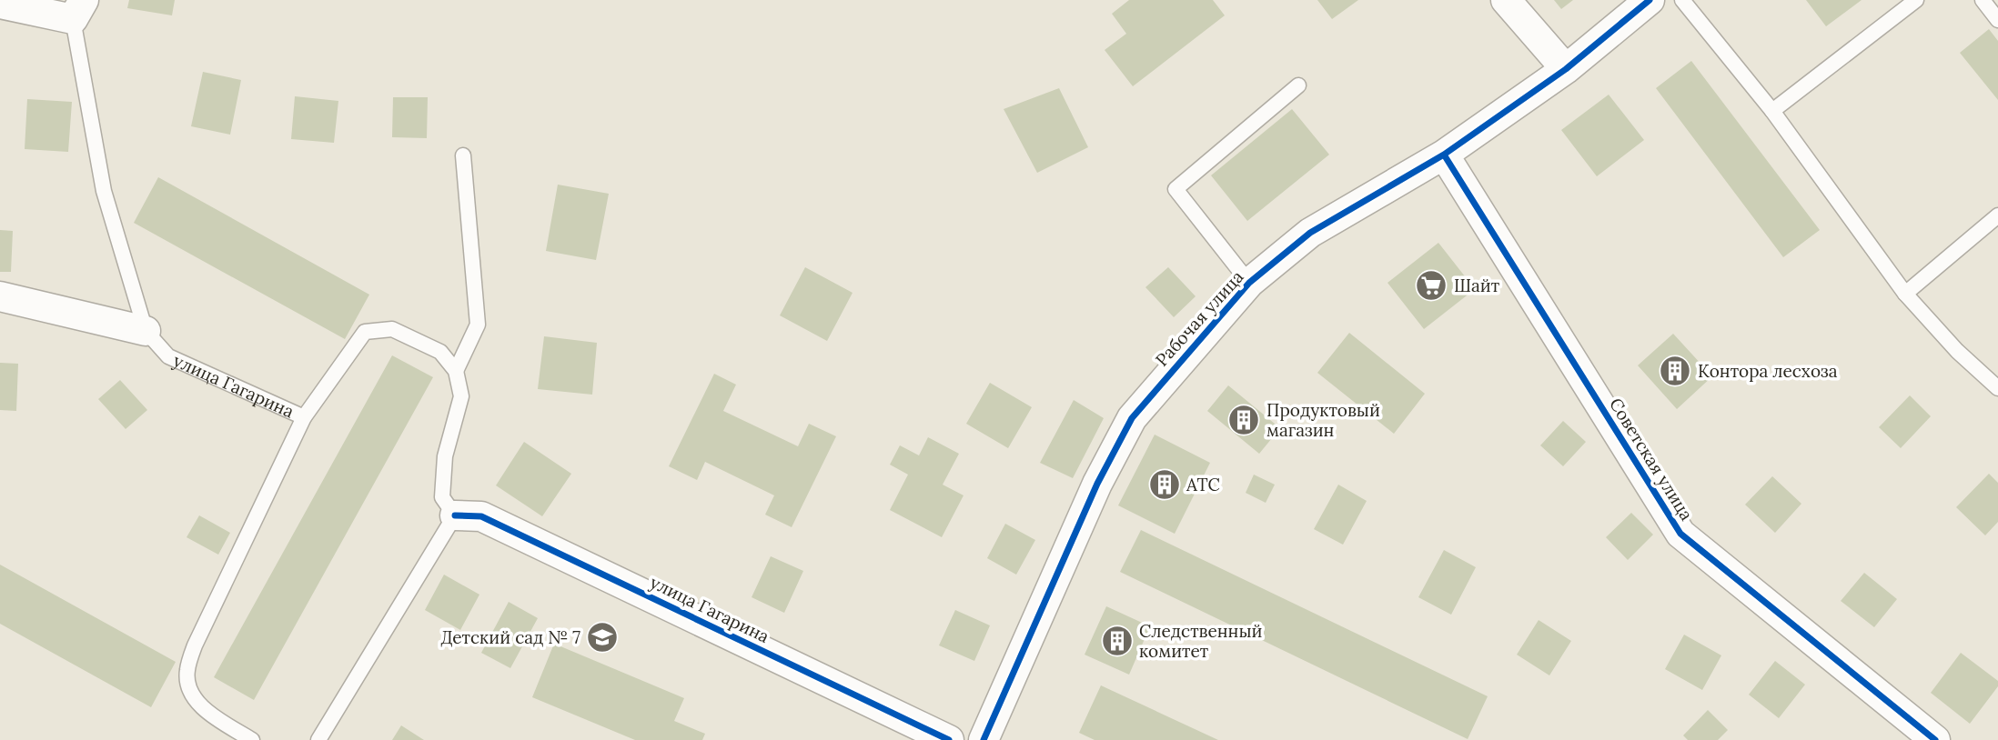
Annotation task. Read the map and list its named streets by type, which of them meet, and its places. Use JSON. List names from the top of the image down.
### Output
{
  "streets": {
    "street": ["Рабочая улица", "улица Гагарина", "Советская улица"]
  },
  "crossings": [
    ["Рабочая улица", "Советская улица"]
  ],
  "places": {
    "supermarket": ["Шайт"],
    "building": [
      "Контора лесхоза",
      "Продуктовый магазин",
      "АТС",
      "Следственный комитет"
    ],
    "school or university": ["Детский сад № 7"]
  }
}
